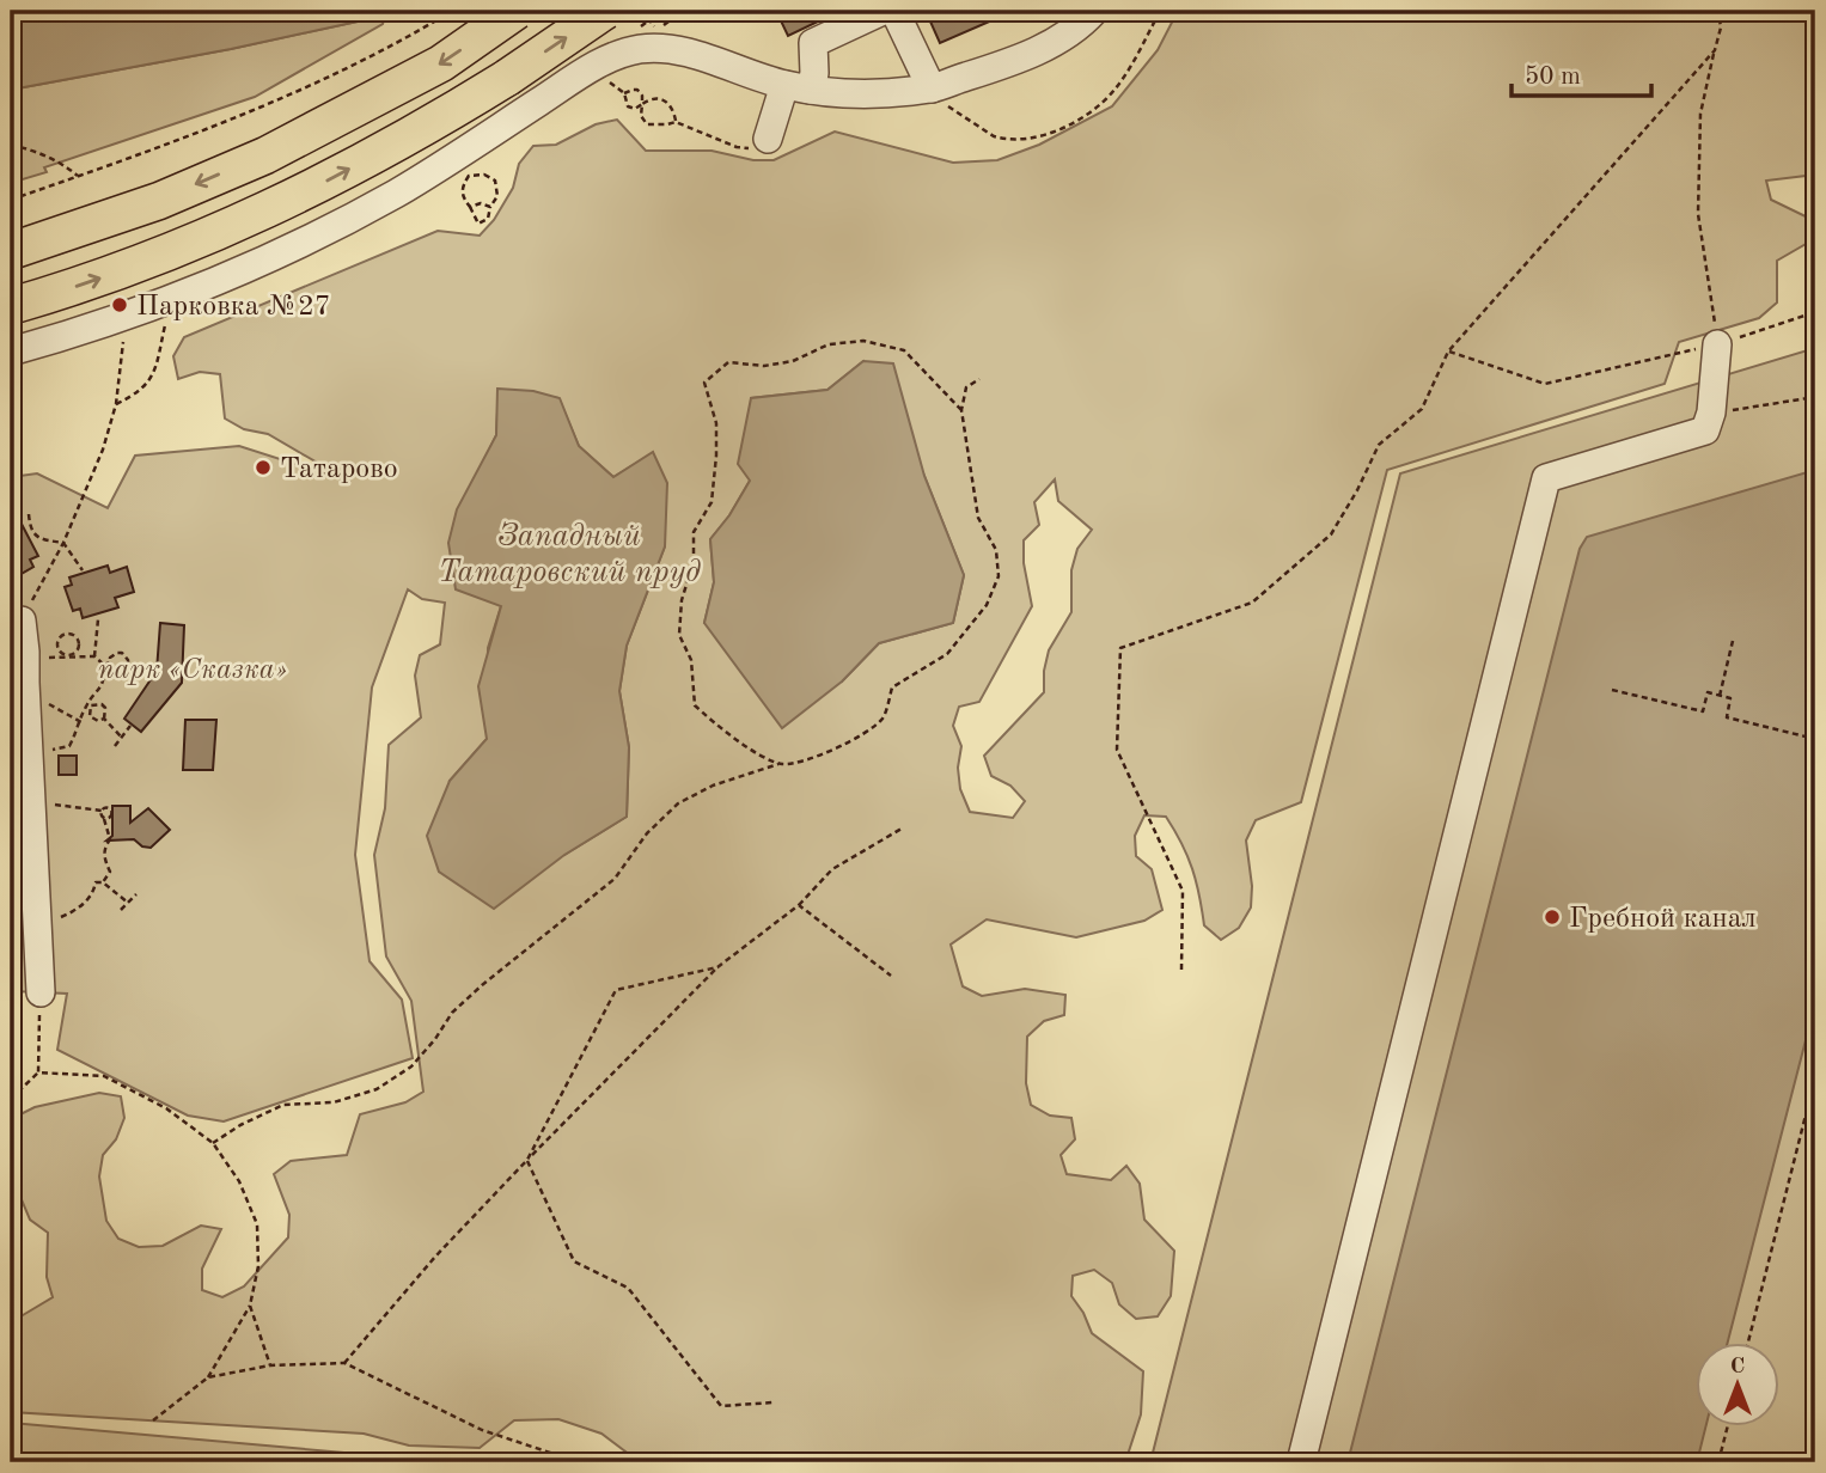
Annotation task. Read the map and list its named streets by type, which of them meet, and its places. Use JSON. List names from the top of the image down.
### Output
{
  "water": ["Западный Татаровский пруд"],
  "parks": ["парк «Сказка»"],
  "places": ["Парковка №27", "Татарово", "Гребной канал"],
  "scale_bar": "50 m",
  "north": "top"
}
